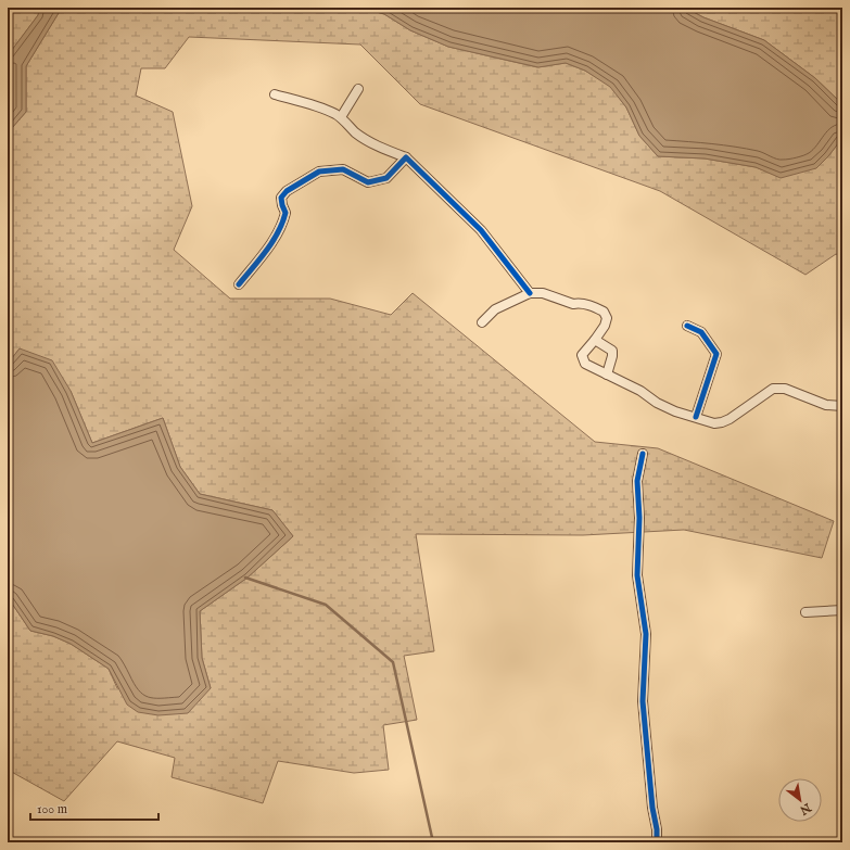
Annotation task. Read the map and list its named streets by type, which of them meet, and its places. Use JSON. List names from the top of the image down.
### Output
{
  "scale_bar": "100 m",
  "north": "bottom right"
}
